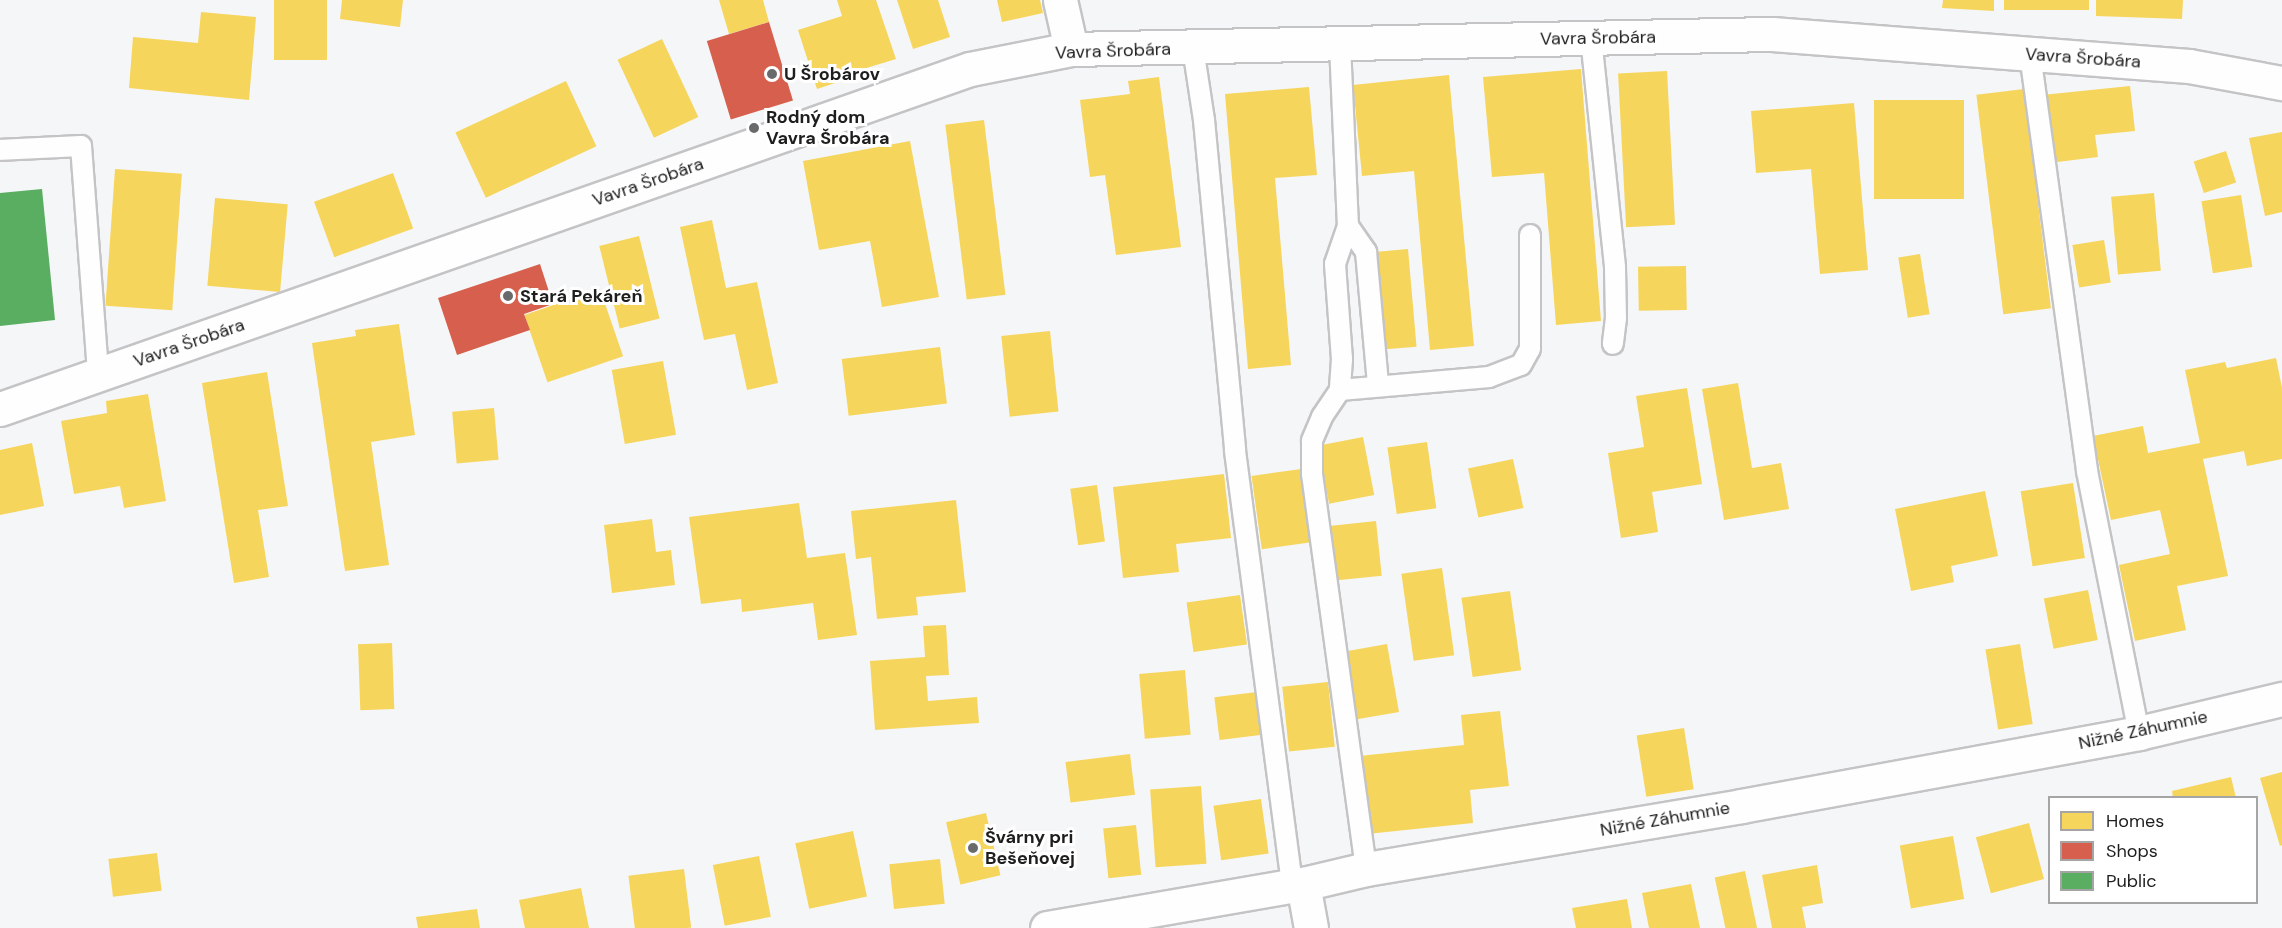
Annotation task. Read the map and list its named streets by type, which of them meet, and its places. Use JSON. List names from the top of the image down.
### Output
{
  "streets": {
    "street": ["Vavra Šrobára", "Nižné Záhumnie"]
  },
  "places": [
    "U Šrobárov",
    "Rodný dom Vavra Šrobára",
    "Stará Pekáreň",
    "Švárny pri Bešeňovej"
  ],
  "legend": ["Homes", "Shops", "Public"]
}
